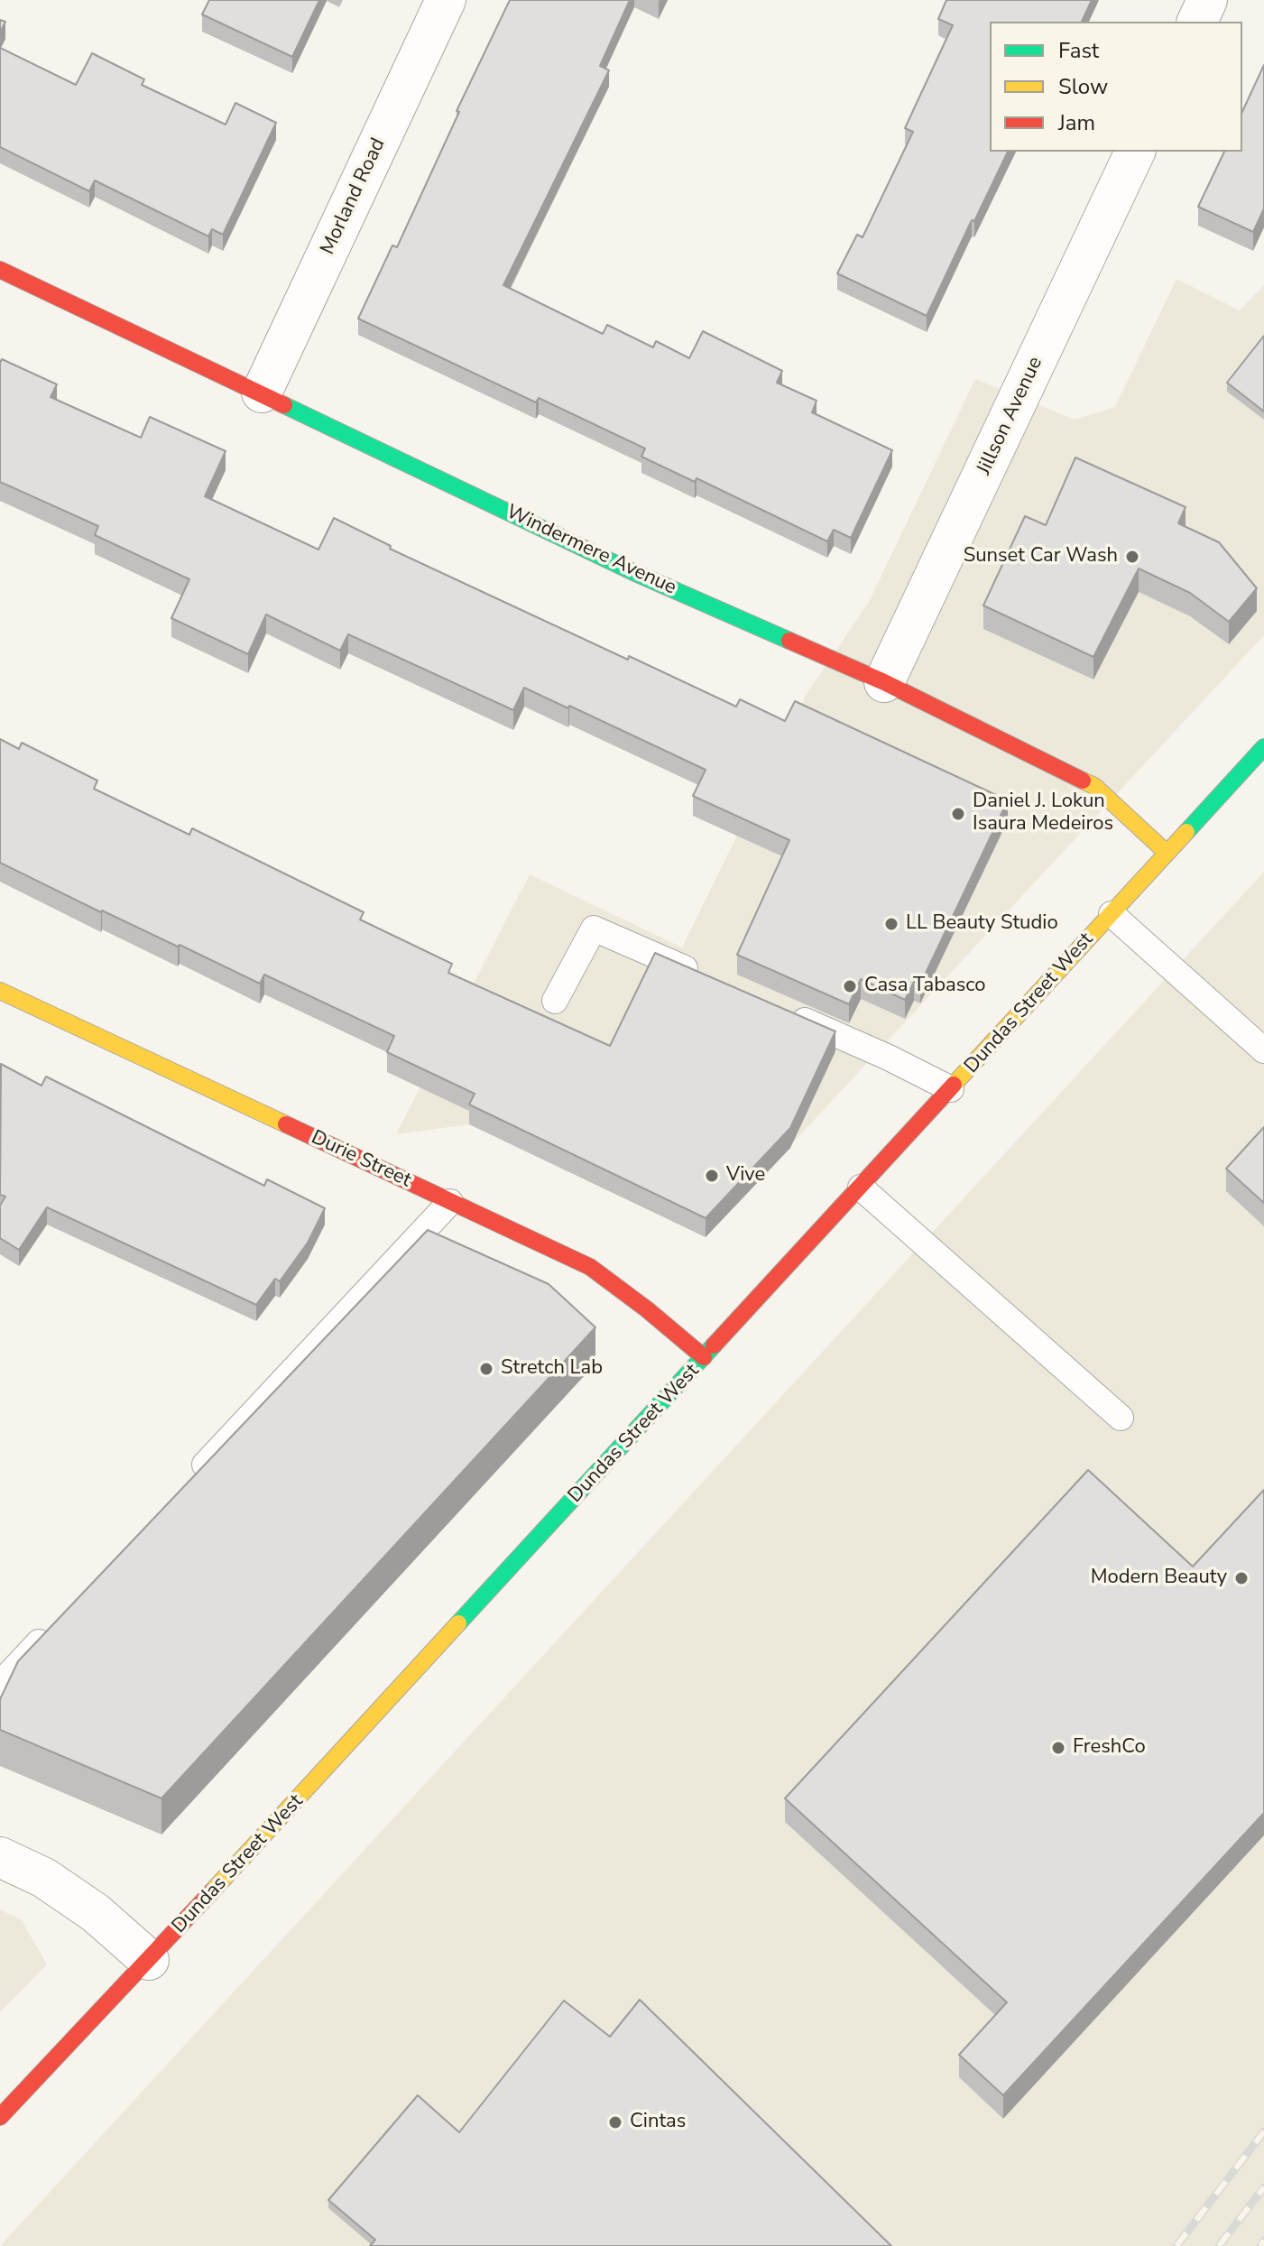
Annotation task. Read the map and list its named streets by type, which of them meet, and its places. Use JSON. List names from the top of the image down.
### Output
{
  "streets": {
    "street": [
      "Morland Road",
      "Jillson Avenue",
      "Windermere Avenue",
      "Dundas Street West",
      "Durie Street"
    ]
  },
  "crossings": [
    ["Morland Road", "Windermere Avenue"],
    ["Jillson Avenue", "Windermere Avenue"],
    ["Windermere Avenue", "Dundas Street West"],
    ["Dundas Street West", "Durie Street"]
  ],
  "places": [
    "Sunset Car Wash",
    "Daniel J. Lokun Isaura Medeiros",
    "LL Beauty Studio",
    "Casa Tabasco",
    "Vive",
    "Stretch Lab",
    "Modern Beauty",
    "FreshCo",
    "Cintas"
  ],
  "legend": ["Fast", "Slow", "Jam"]
}
